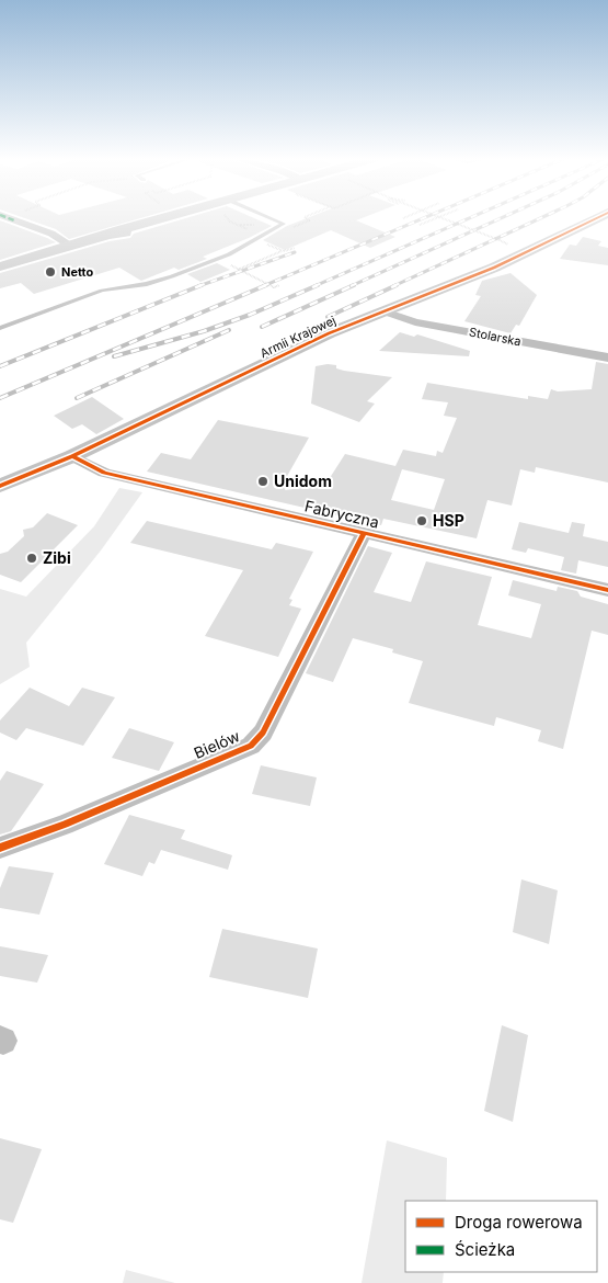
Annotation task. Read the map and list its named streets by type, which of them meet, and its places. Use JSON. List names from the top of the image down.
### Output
{
  "streets": {
    "street": [
      "Armii Krajowej",
      "Stolarska",
      "Fabryczna",
      "Bielów"
    ]
  },
  "crossings": [
    ["Armii Krajowej", "Stolarska"],
    ["Armii Krajowej", "Fabryczna"],
    ["Fabryczna", "Bielów"]
  ],
  "places": [
    "Netto",
    "Unidom",
    "HSP",
    "Zibi"
  ],
  "legend": ["Droga rowerowa", "Ścieżka"]
}
